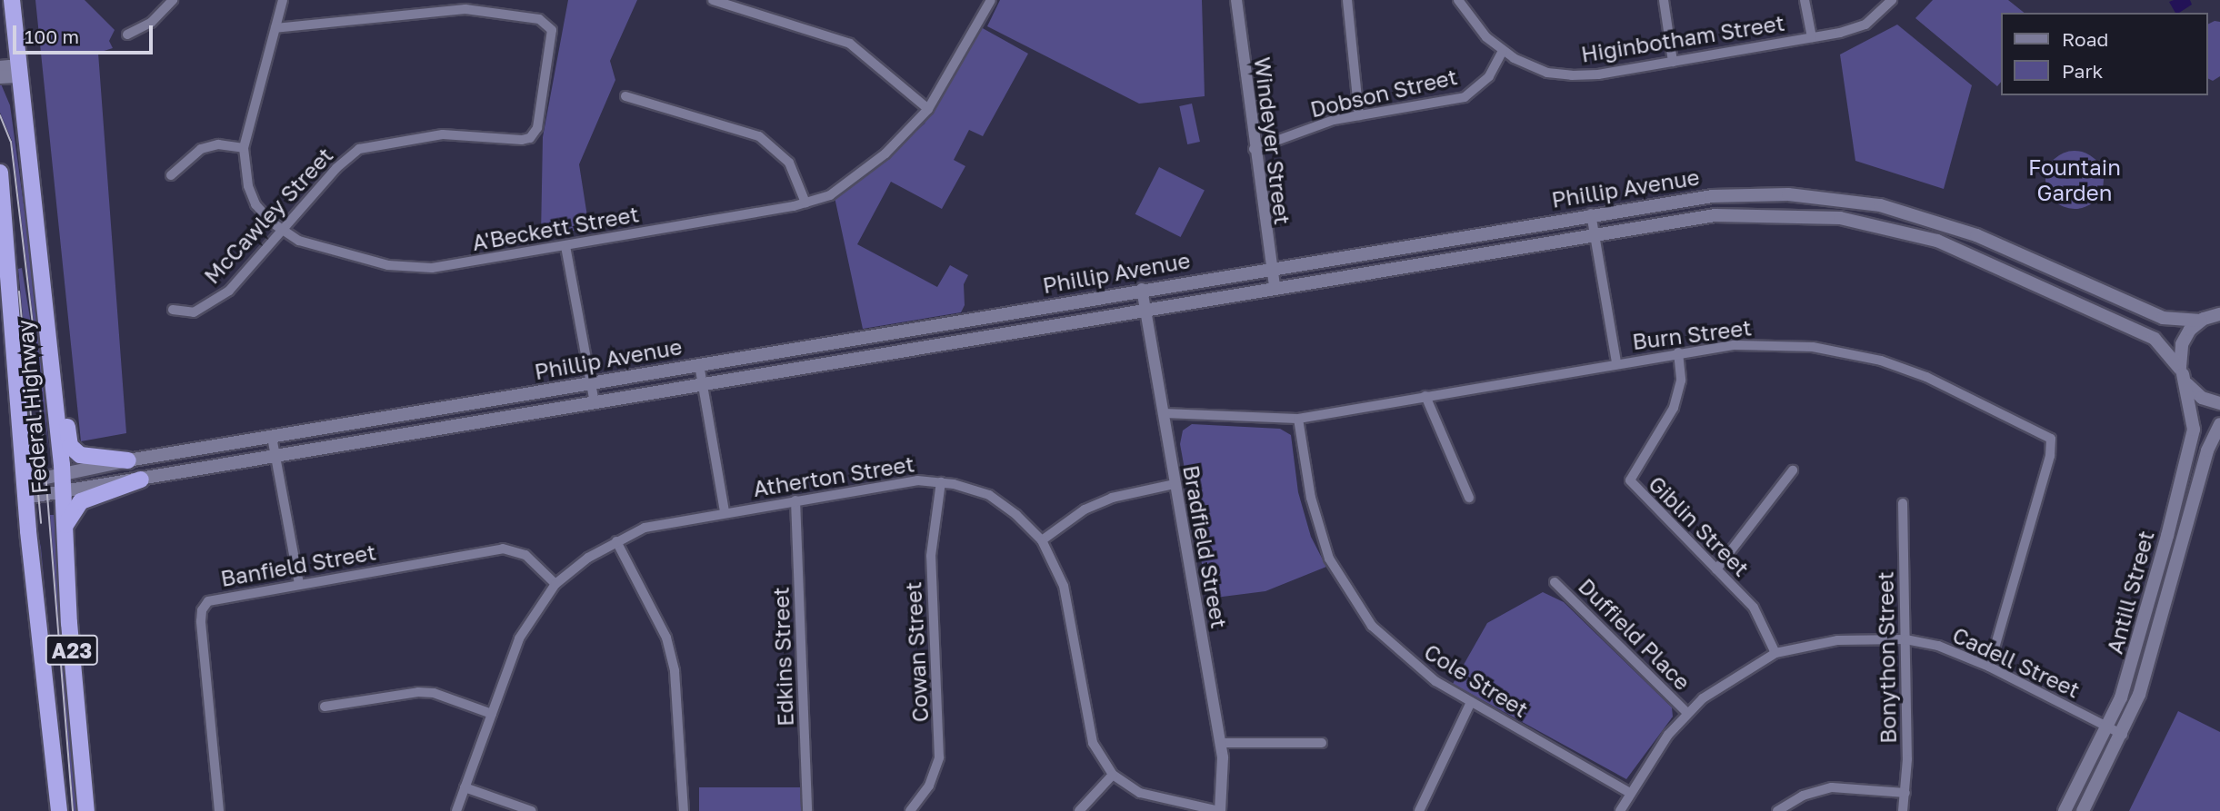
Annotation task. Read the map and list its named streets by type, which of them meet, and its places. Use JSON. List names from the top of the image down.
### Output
{
  "streets": {
    "highway": ["Federal Highway", "A23"],
    "main road": ["Phillip Avenue", "Antill Street"],
    "street": [
      "Higinbotham Street",
      "Dobson Street",
      "Windeyer Street",
      "McCawley Street",
      "A'Beckett Street",
      "Burn Street",
      "Atherton Street",
      "Giblin Street",
      "Bradfield Street",
      "Banfield Street",
      "Duffield Place",
      "Cowan Street",
      "Edkins Street",
      "Bonython Street",
      "Cadell Street",
      "Cole Street"
    ]
  },
  "crossings": [
    ["Higinbotham Street", "Dobson Street"],
    ["Dobson Street", "Windeyer Street"],
    ["Windeyer Street", "Phillip Avenue"],
    ["Phillip Avenue", "Federal Highway"],
    ["Phillip Avenue", "Bradfield Street"],
    ["Phillip Avenue", "Antill Street"],
    ["McCawley Street", "A'Beckett Street"],
    ["Burn Street", "Giblin Street"],
    ["Burn Street", "Bradfield Street"],
    ["Burn Street", "Cadell Street"],
    ["Burn Street", "Cole Street"],
    ["Atherton Street", "Bradfield Street"],
    ["Atherton Street", "Banfield Street"],
    ["Atherton Street", "Cowan Street"],
    ["Atherton Street", "Edkins Street"],
    ["Giblin Street", "Cadell Street"],
    ["Antill Street", "Cadell Street"],
    ["Duffield Place", "Cadell Street"],
    ["Bonython Street", "Cadell Street"],
    ["Cadell Street", "Cole Street"]
  ],
  "parks": ["Fountain Garden"],
  "legend": ["Road", "Park"],
  "scale_bar": "100 m"
}
